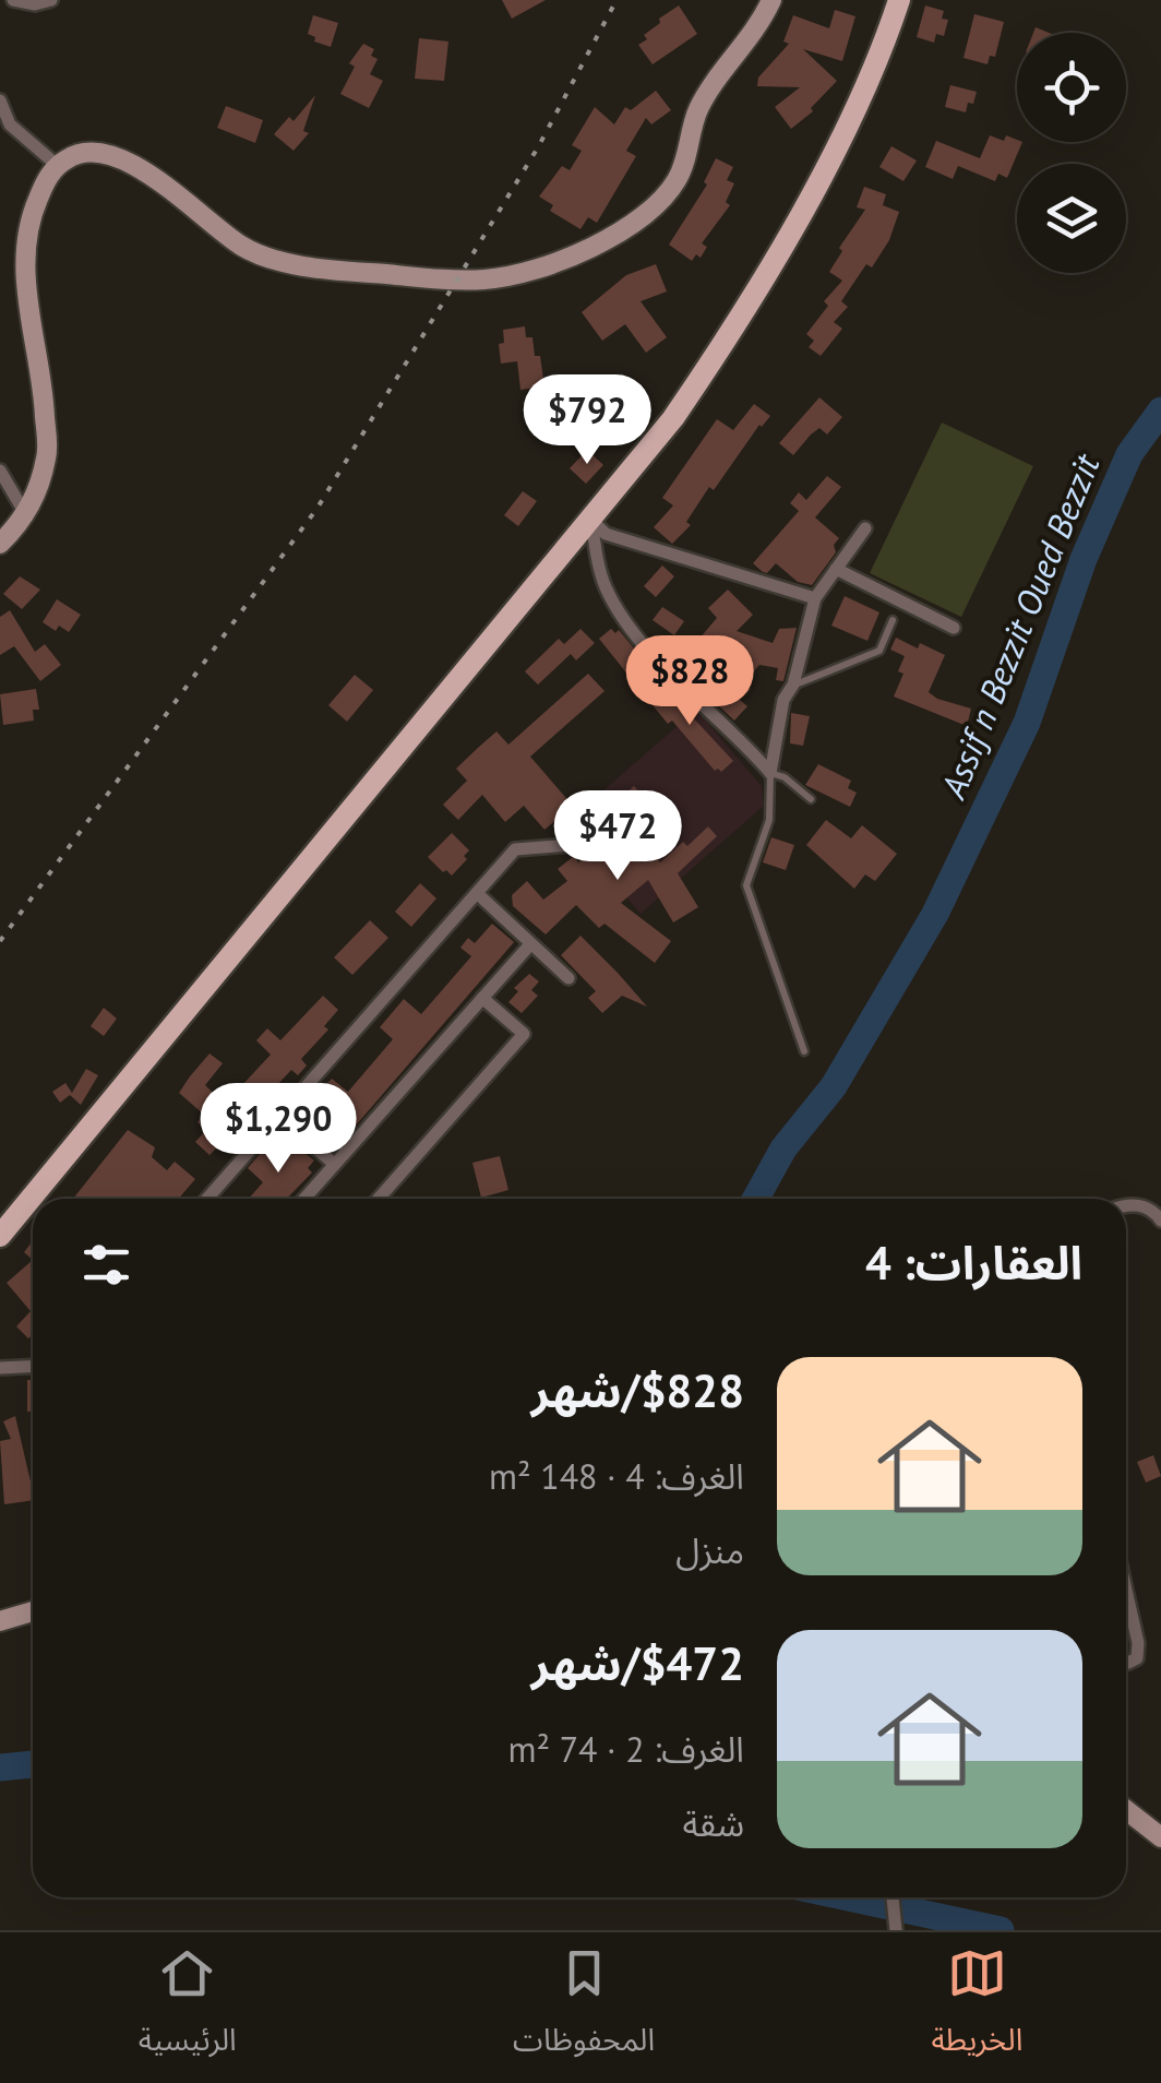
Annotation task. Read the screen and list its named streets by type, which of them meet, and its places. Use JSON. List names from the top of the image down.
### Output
{
  "water": ["Assif n Bezzit Oued Bezzit"],
  "page": {
    "price": [
      "$792",
      "$828",
      "$472",
      "$1,290"
    ],
    "heading": "العقارات: 4",
    "list": [
      {
        "name": "$828/شهر",
        "note": "الغرف: 4 · 148 m² · منزل"
      },
      {
        "name": "$472/شهر",
        "note": "الغرف: 2 · 74 m² · شقة"
      }
    ],
    "tabs": ["الخريطة", "المحفوظات", "الرئيسية"]
  }
}
